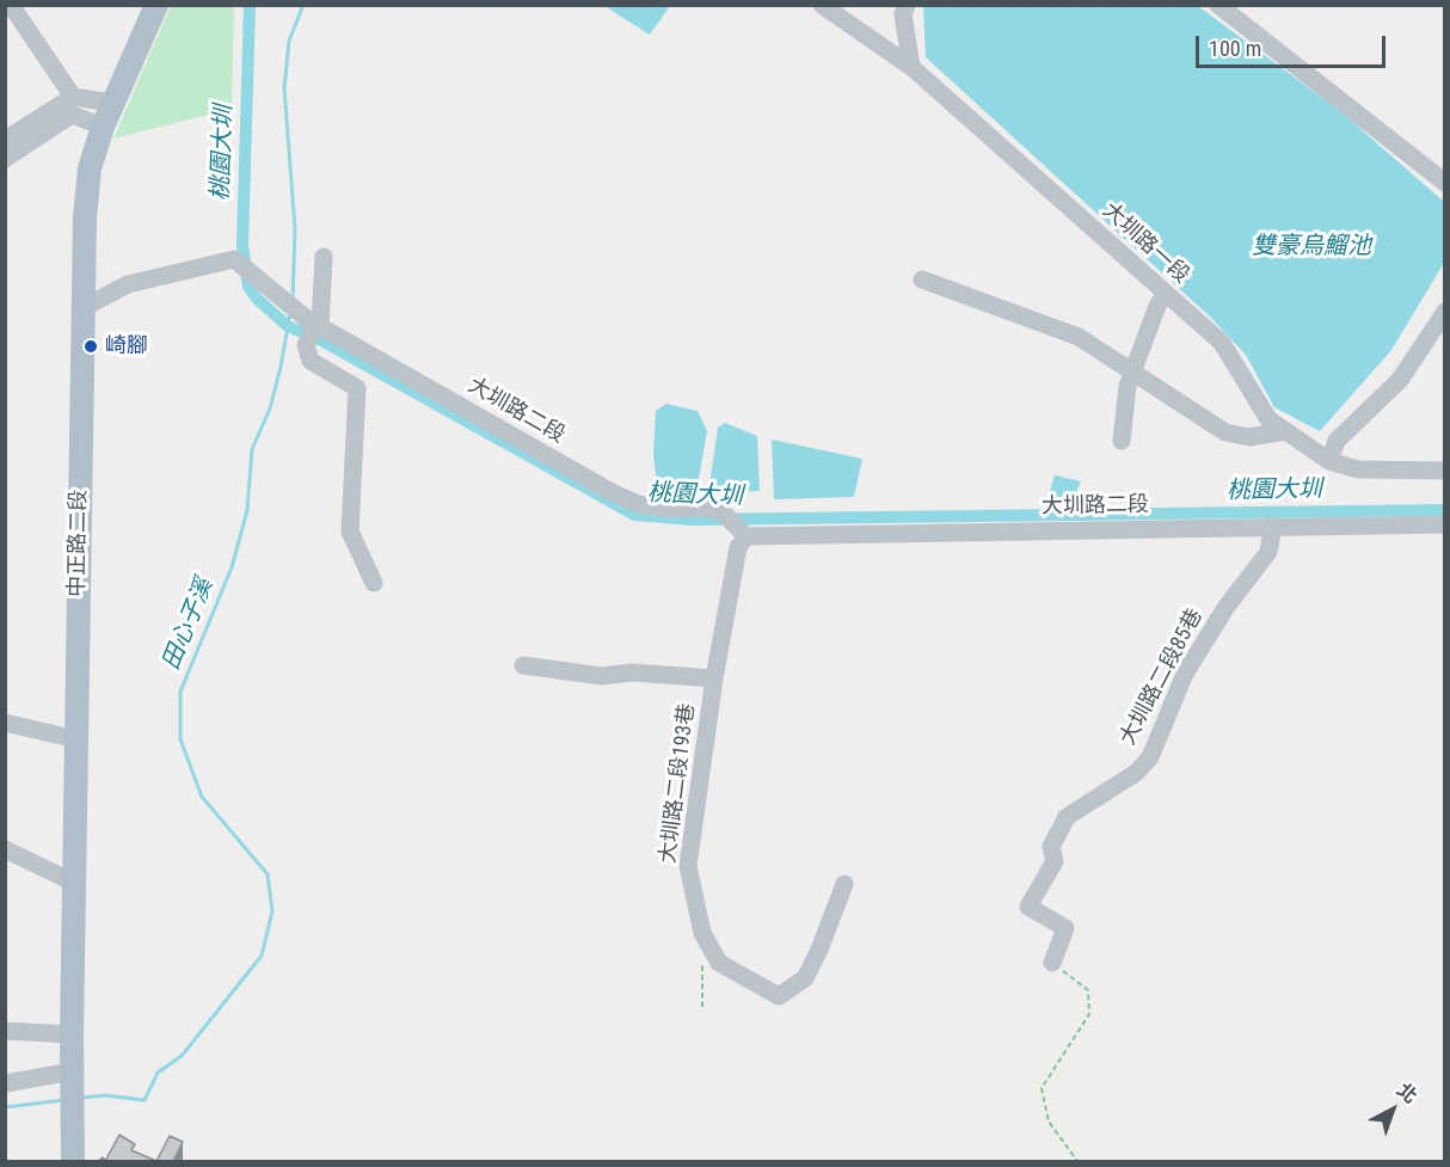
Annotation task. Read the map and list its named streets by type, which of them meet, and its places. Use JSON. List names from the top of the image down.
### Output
{
  "streets": {
    "main road": ["中正路二段"],
    "street": [
      "大圳路一段",
      "大圳路二段",
      "大圳路二段85巷",
      "大圳路二段193巷"
    ]
  },
  "crossings": [
    ["大圳路二段", "大圳路二段85巷"],
    ["大圳路二段", "大圳路二段193巷"]
  ],
  "water": ["桃園大圳", "雙豪烏鰡池", "田心子溪"],
  "places": ["崎腳"],
  "scale_bar": "100 m",
  "north": "top right"
}
